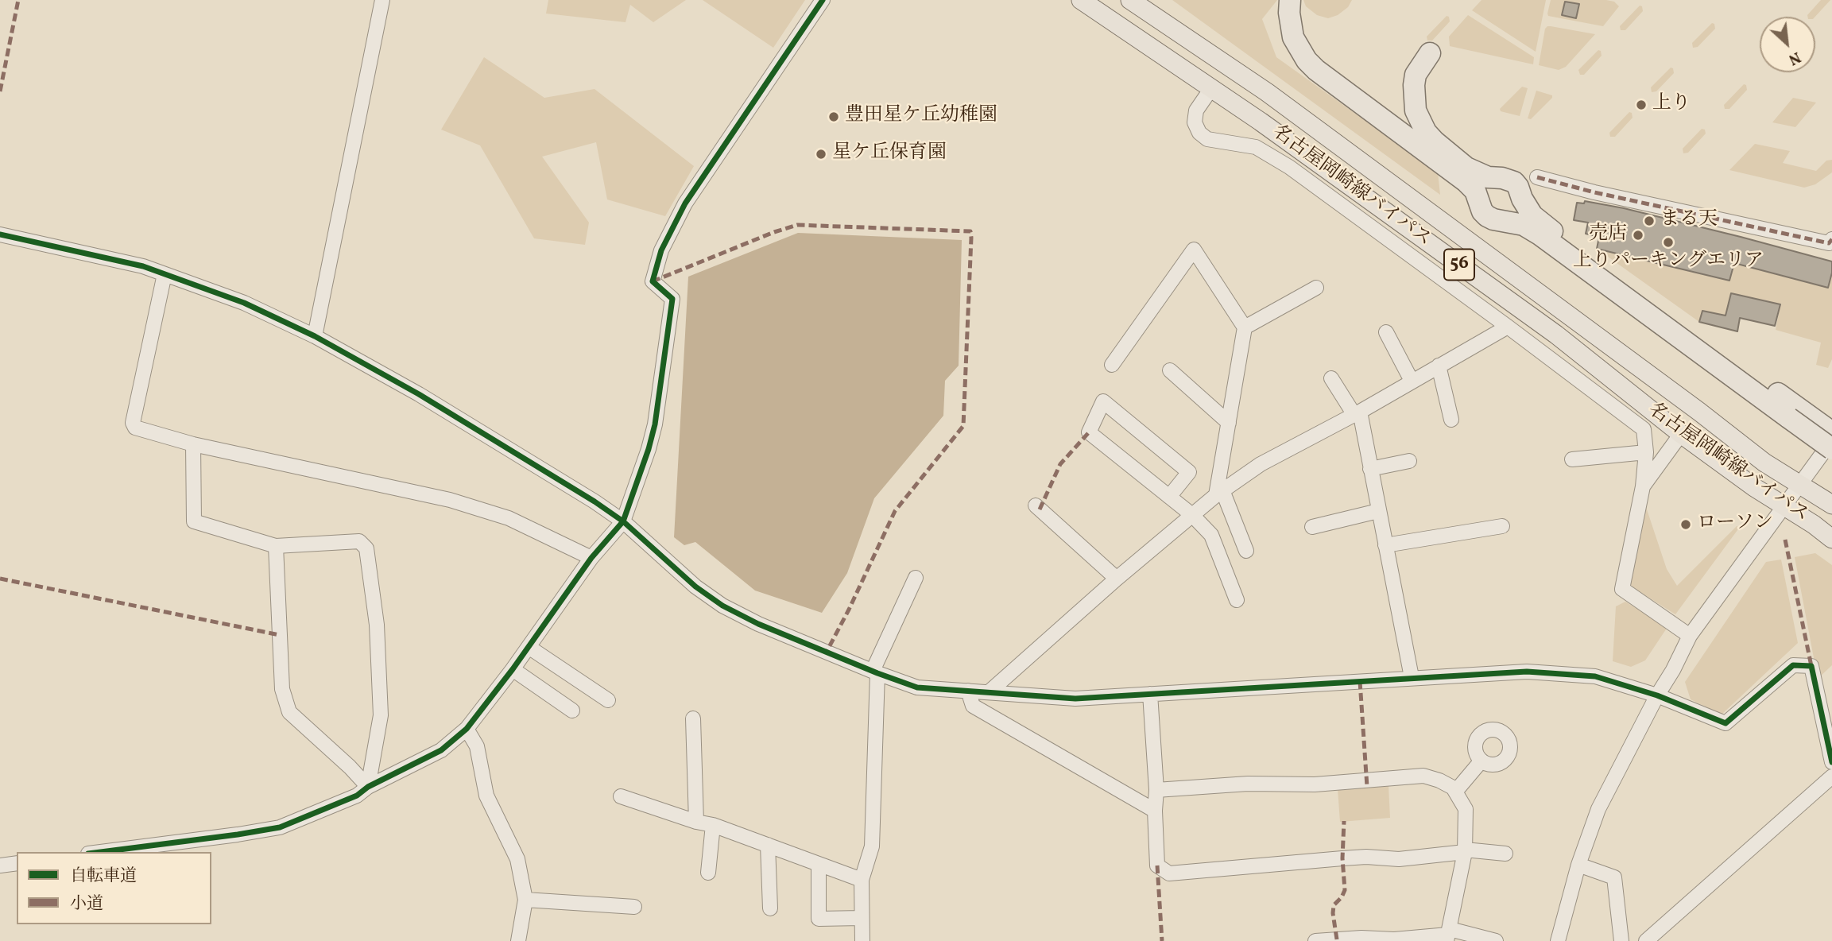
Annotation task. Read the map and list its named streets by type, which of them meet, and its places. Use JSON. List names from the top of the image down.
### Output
{
  "streets": {
    "main road": ["名古屋岡崎線バイパス", "56"]
  },
  "places": [
    "上り",
    "豊田星ケ丘幼稚園",
    "星ケ丘保育園",
    "まる天",
    "売店",
    "上りパーキングエリア",
    "ローソン"
  ],
  "legend": ["自転車道", "小道"],
  "north": "bottom right"
}
